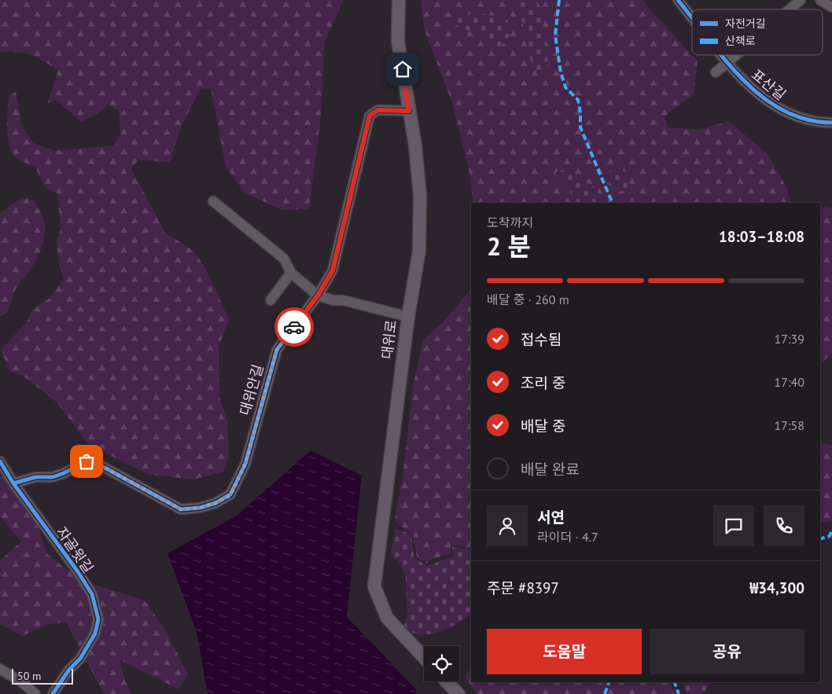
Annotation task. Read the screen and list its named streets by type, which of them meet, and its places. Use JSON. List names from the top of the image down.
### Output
{
  "streets": {
    "main road": ["대위로"],
    "street": ["표산길", "대위안길", "자골윗길"]
  },
  "crossings": [
    ["대위로", "대위안길"],
    ["대위안길", "자골윗길"]
  ],
  "legend": ["자전거길", "산책로"],
  "scale_bar": "50 m",
  "page": {
    "heading": ["2 분", "도착까지", "18:03–18:08"],
    "panel": [
      "서연",
      "라이더 · 4.7",
      "주문 #8397",
      "₩34,300"
    ],
    "bar": "배달 중 · 260 m",
    "list": [
      ["접수됨", "17:39"],
      ["조리 중", "17:40"],
      ["배달 중", "17:58"],
      "배달 완료"
    ],
    "buttons": ["도움말", "공유"],
    "scale": "50 m"
  }
}
